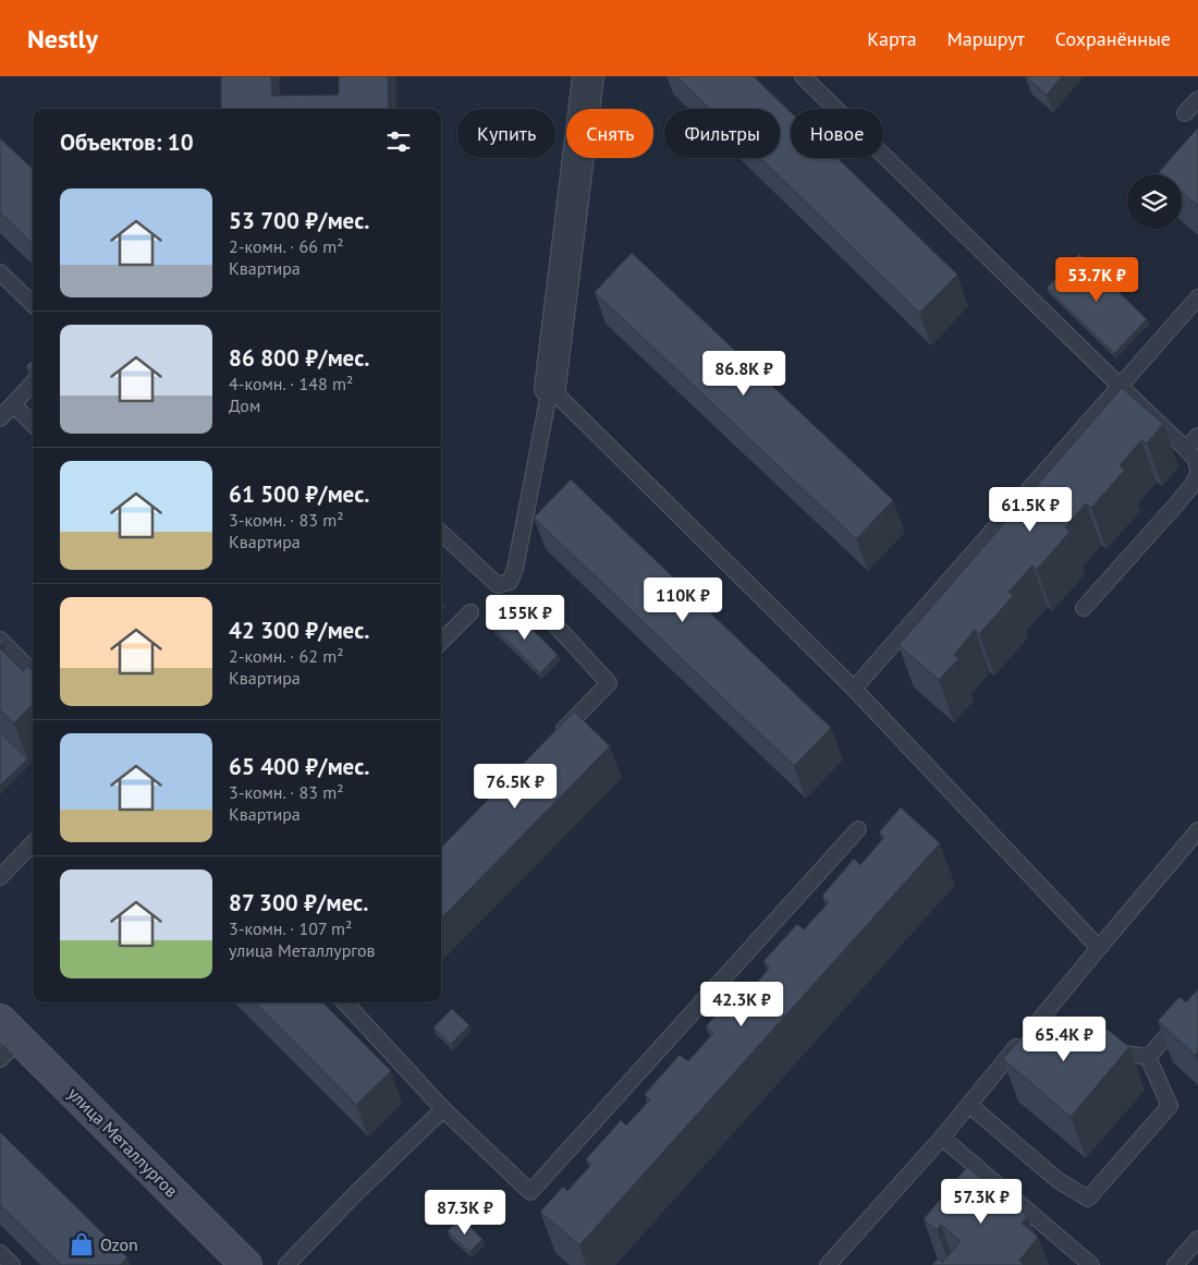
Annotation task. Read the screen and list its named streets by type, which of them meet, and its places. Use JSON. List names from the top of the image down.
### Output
{
  "streets": {
    "main road": ["улица Металлургов"]
  },
  "places": {
    "shop": ["Ozon"]
  },
  "page": {
    "header": "Nestly",
    "nav": ["Карта", "Маршрут", "Сохранённые"],
    "chip": [
      "Купить",
      "Снять",
      "Фильтры",
      "Новое"
    ],
    "heading": "Объектов: 10",
    "list": [
      {
        "name": "53 700 ₽/мес.",
        "note": "2-комн. · 66 m² · Квартира"
      },
      {
        "name": "86 800 ₽/мес.",
        "note": "4-комн. · 148 m² · Дом"
      },
      {
        "name": "61 500 ₽/мес.",
        "note": "3-комн. · 83 m² · Квартира"
      },
      {
        "name": "42 300 ₽/мес.",
        "note": "2-комн. · 62 m² · Квартира"
      },
      {
        "name": "65 400 ₽/мес.",
        "note": "3-комн. · 83 m² · Квартира"
      },
      {
        "name": "87 300 ₽/мес.",
        "note": "3-комн. · 107 m² · улица Металлургов"
      }
    ],
    "price": [
      "53.7K ₽",
      "86.8K ₽",
      "61.5K ₽",
      "110K ₽",
      "155K ₽",
      "76.5K ₽",
      "42.3K ₽",
      "65.4K ₽",
      "57.3K ₽",
      "87.3K ₽"
    ]
  }
}
